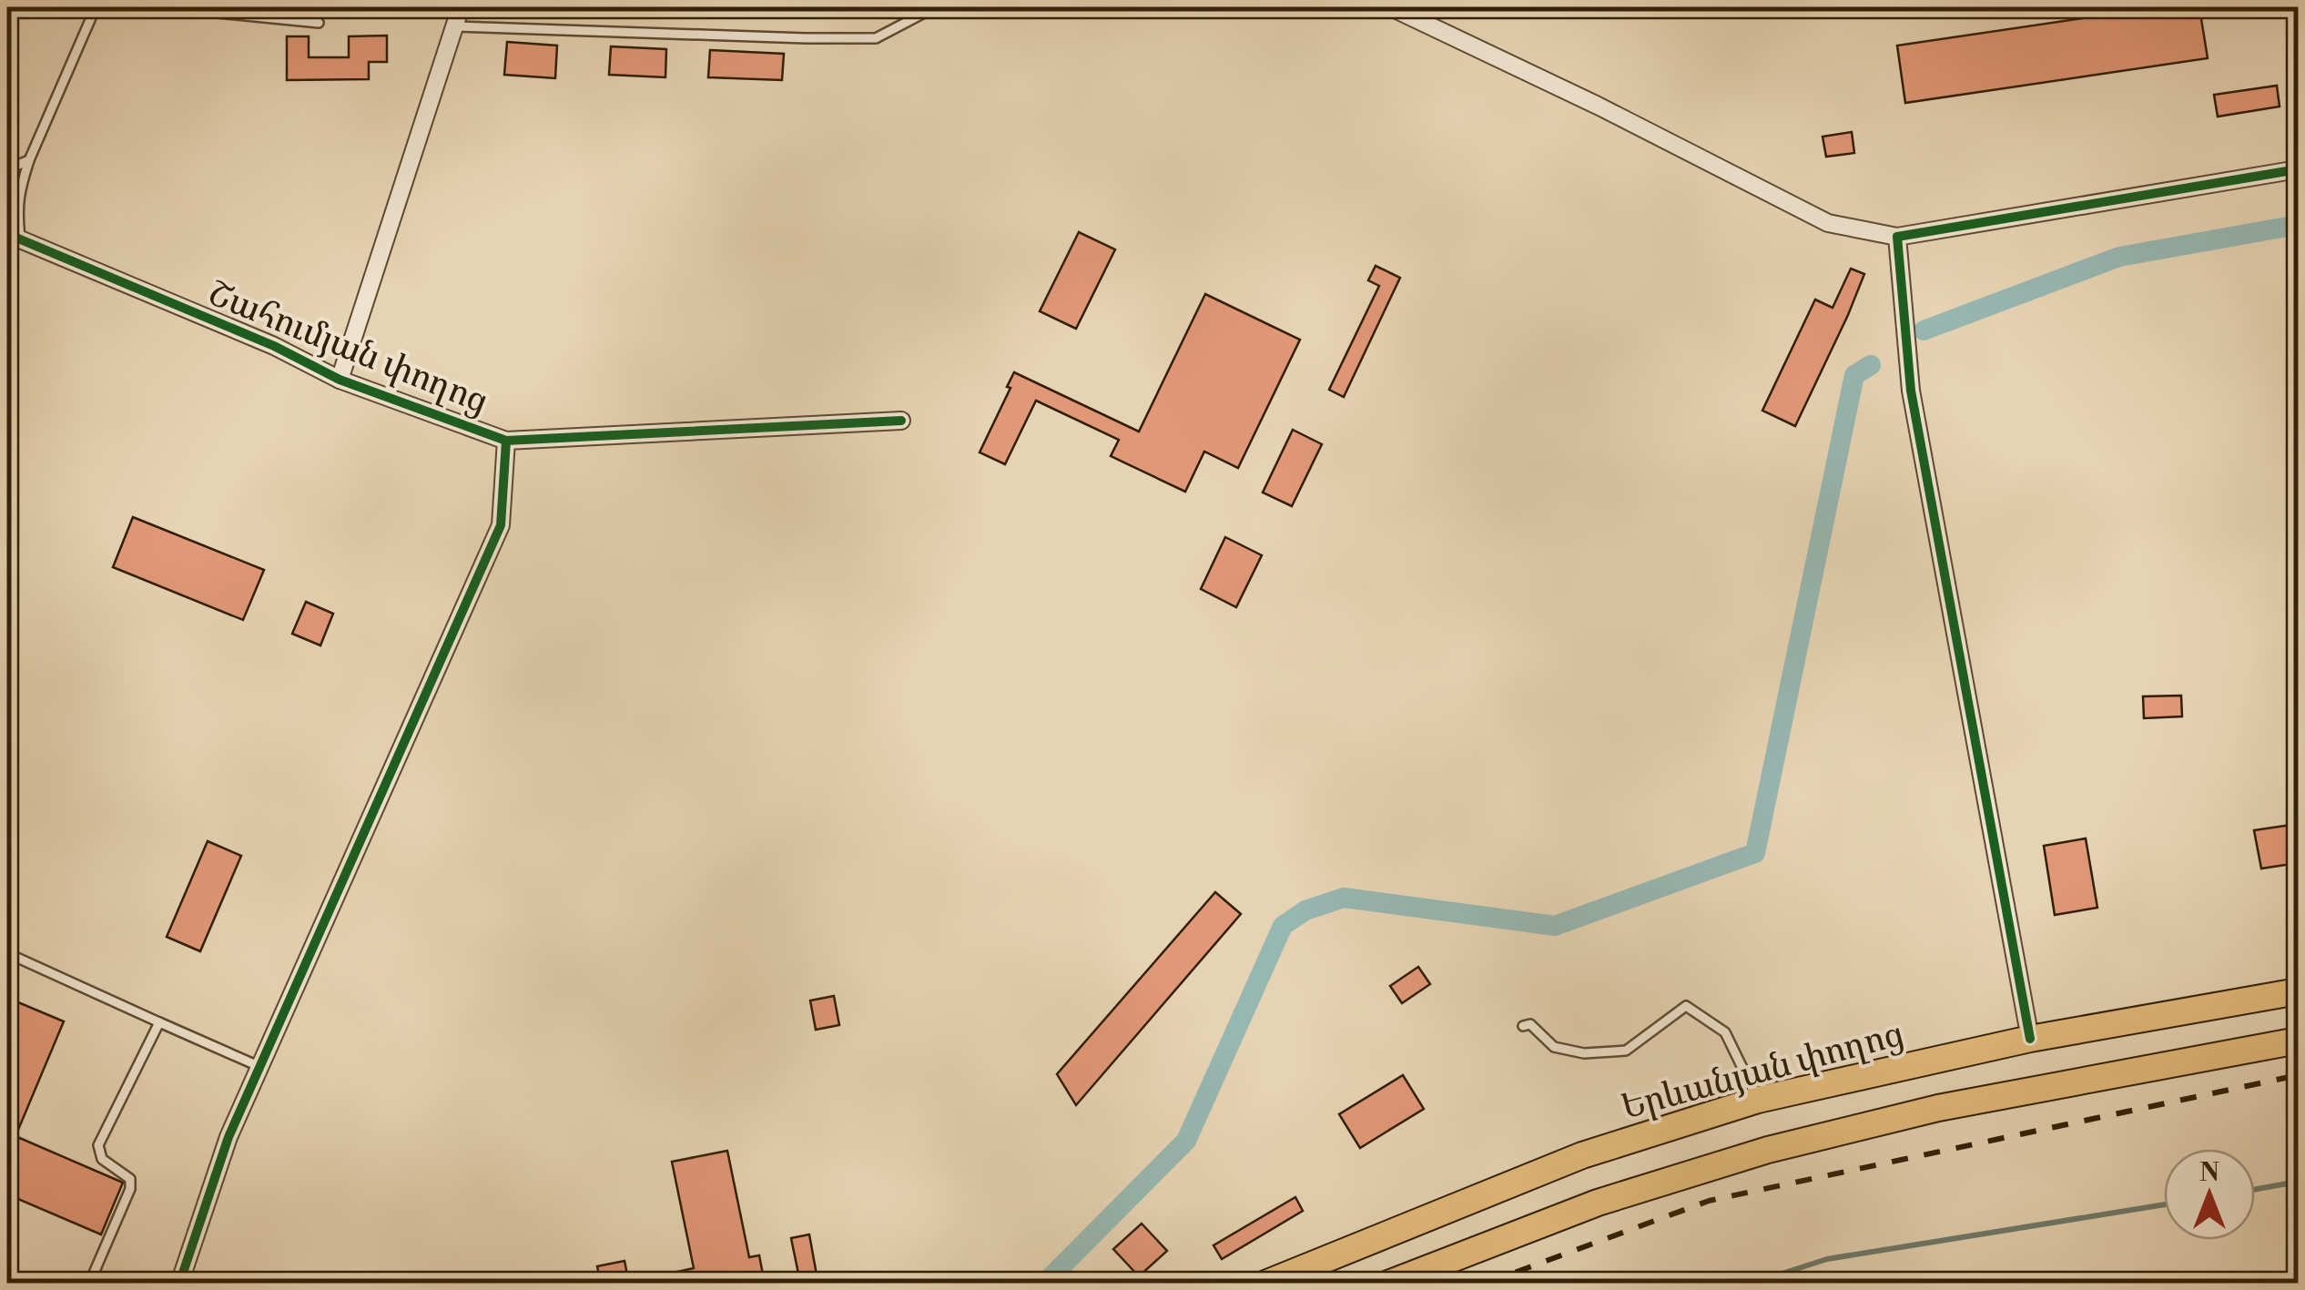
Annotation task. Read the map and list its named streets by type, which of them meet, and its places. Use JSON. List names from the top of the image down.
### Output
{
  "streets": {
    "highway": ["Երևանյան փողոց"],
    "street": ["Շահումյան փողոց"]
  },
  "north": "top"
}
